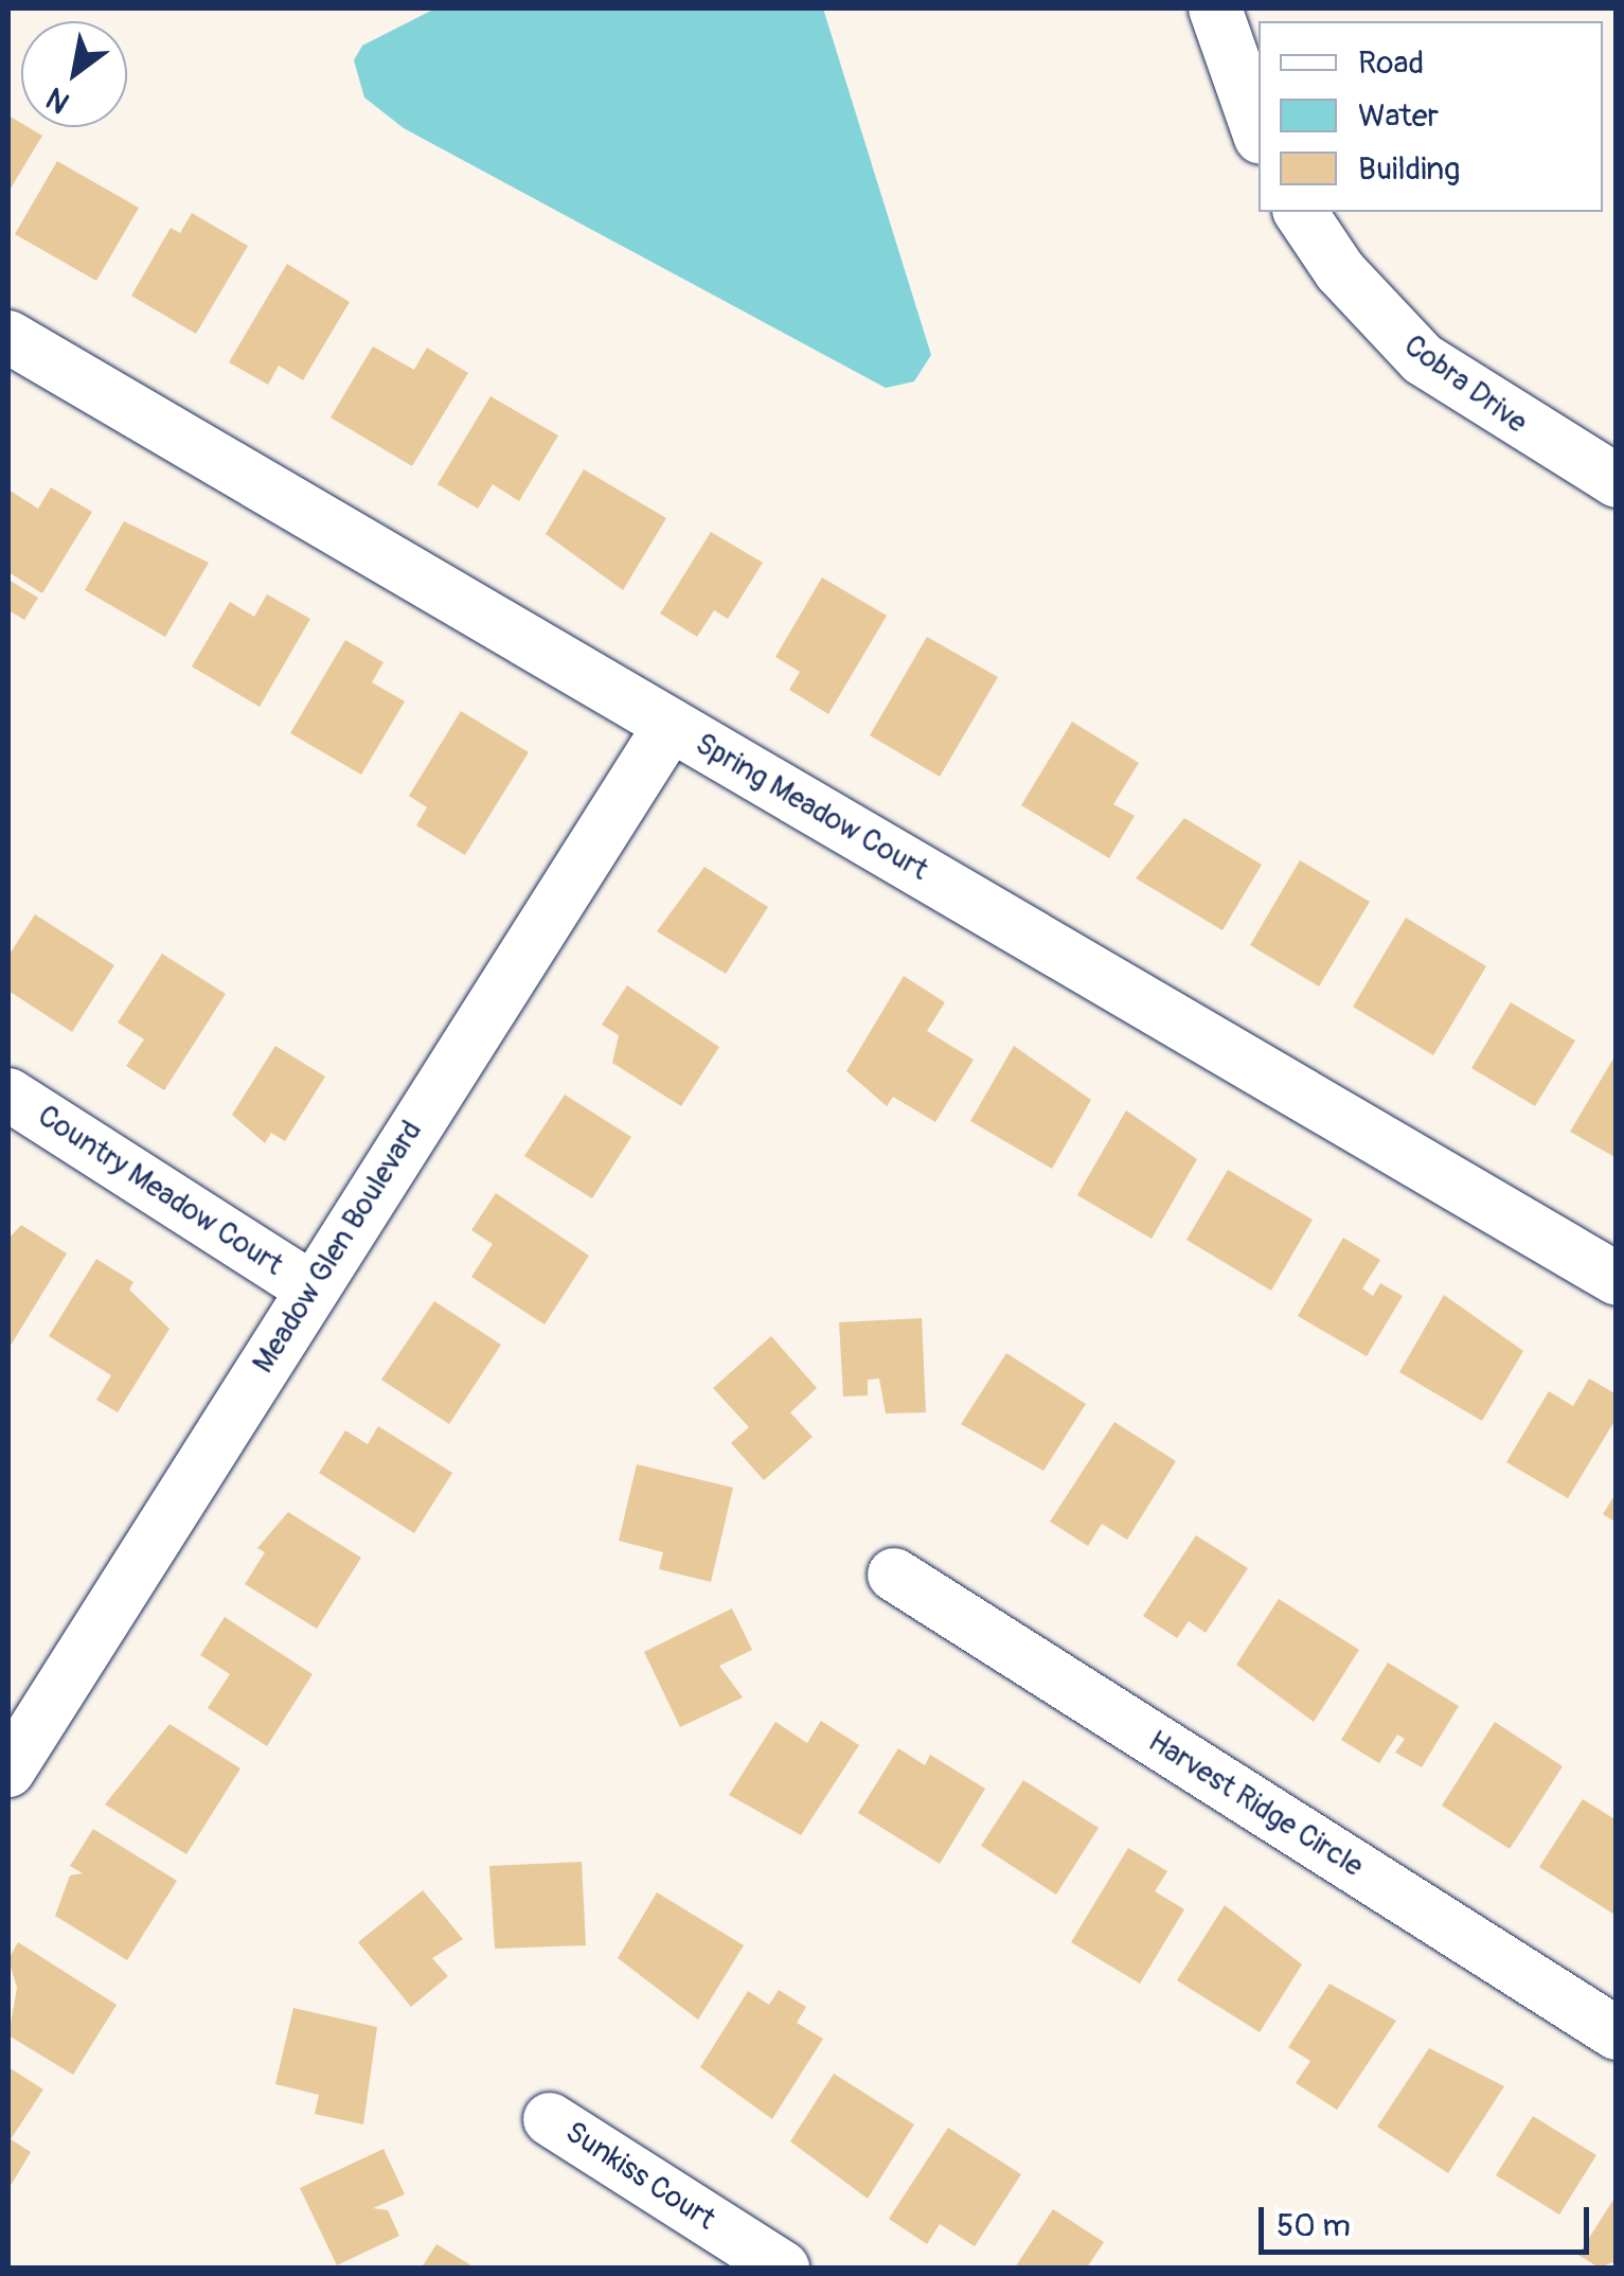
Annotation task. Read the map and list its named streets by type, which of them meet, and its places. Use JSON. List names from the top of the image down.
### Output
{
  "streets": {
    "street": [
      "Cobra Drive",
      "Spring Meadow Court",
      "Country Meadow Court",
      "Meadow Glen Boulevard",
      "Harvest Ridge Circle",
      "Sunkiss Court"
    ]
  },
  "crossings": [
    ["Spring Meadow Court", "Meadow Glen Boulevard"],
    ["Country Meadow Court", "Meadow Glen Boulevard"]
  ],
  "legend": ["Road", "Water", "Building"],
  "scale_bar": "50 m",
  "north": "bottom left"
}
